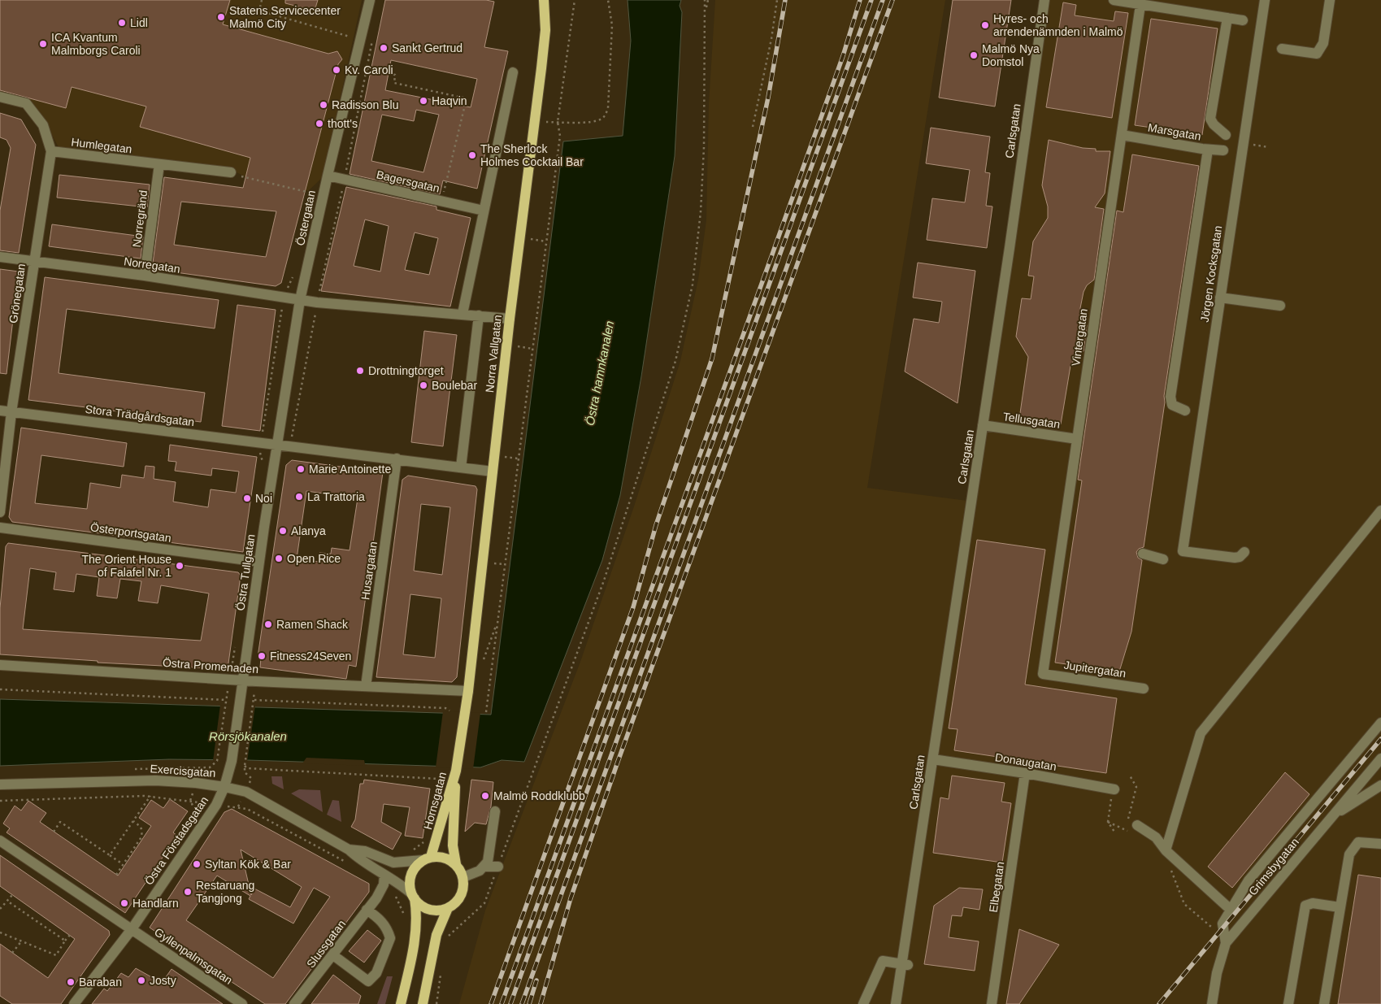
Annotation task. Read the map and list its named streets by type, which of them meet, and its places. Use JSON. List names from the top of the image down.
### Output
{
  "streets": {
    "main road": ["Norra Vallgatan", "Hornsgatan"],
    "street": [
      "Carlsgatan",
      "Marsgatan",
      "Humlegatan",
      "Bagersgatan",
      "Östergatan",
      "Norregränd",
      "Norregatan",
      "Jörgen Kocksgatan",
      "Grönegatan",
      "Vintergatan",
      "Stora Trädgårdsgatan",
      "Tellusgatan",
      "Österportsgatan",
      "Husargatan",
      "Östra Tullgatan",
      "Östra Promenaden",
      "Jupitergatan",
      "Donaugatan",
      "Exercisgatan",
      "Östra Förstadsgatan",
      "Grimsbygatan",
      "Elbegatan",
      "Slussgatan",
      "Gyllenpalmsgatan"
    ]
  },
  "crossings": [
    ["Carlsgatan", "Tellusgatan"],
    ["Carlsgatan", "Donaugatan"],
    ["Marsgatan", "Jörgen Kocksgatan"],
    ["Marsgatan", "Vintergatan"],
    ["Humlegatan", "Norregränd"],
    ["Humlegatan", "Grönegatan"],
    ["Bagersgatan", "Östergatan"],
    ["Östergatan", "Norregatan"],
    ["Östergatan", "Stora Trädgårdsgatan"],
    ["Östergatan", "Östra Tullgatan"],
    ["Norregränd", "Norregatan"],
    ["Norregatan", "Grönegatan"],
    ["Grönegatan", "Stora Trädgårdsgatan"],
    ["Vintergatan", "Tellusgatan"],
    ["Vintergatan", "Jupitergatan"],
    ["Norra Vallgatan", "Östra Promenaden"],
    ["Norra Vallgatan", "Hornsgatan"],
    ["Stora Trädgårdsgatan", "Östra Tullgatan"],
    ["Österportsgatan", "Östra Tullgatan"],
    ["Husargatan", "Östra Promenaden"],
    ["Östra Tullgatan", "Östra Promenaden"],
    ["Östra Tullgatan", "Exercisgatan"],
    ["Östra Tullgatan", "Östra Förstadsgatan"],
    ["Donaugatan", "Elbegatan"],
    ["Exercisgatan", "Hornsgatan"],
    ["Exercisgatan", "Östra Förstadsgatan"],
    ["Exercisgatan", "Slussgatan"],
    ["Östra Förstadsgatan", "Gyllenpalmsgatan"]
  ],
  "water": ["Östra hamnkanalen", "Rörsjökanalen"],
  "places": [
    "Statens Servicecenter Malmö City",
    "Lidl",
    "Hyres- och arrendenämnden i Malmö",
    "ICA Kvantum Malmborgs Caroli",
    "Sankt Gertrud",
    "Malmö Nya Domstol",
    "Kv. Caroli",
    "Haqvin",
    "Radisson Blu",
    "thott's",
    "The Sherlock Holmes Cocktail Bar",
    "Drottningtorget",
    "Boulebar",
    "Marie Antoinette",
    "La Trattoria",
    "Noi",
    "Alanya",
    "Open Rice",
    "The Orient House of Falafel Nr. 1",
    "Ramen Shack",
    "Fitness24Seven",
    "Malmö Roddklubb",
    "Syltan Kök & Bar",
    "Restaruang Tangjong",
    "Handlarn",
    "Josty",
    "Baraban"
  ]
}
